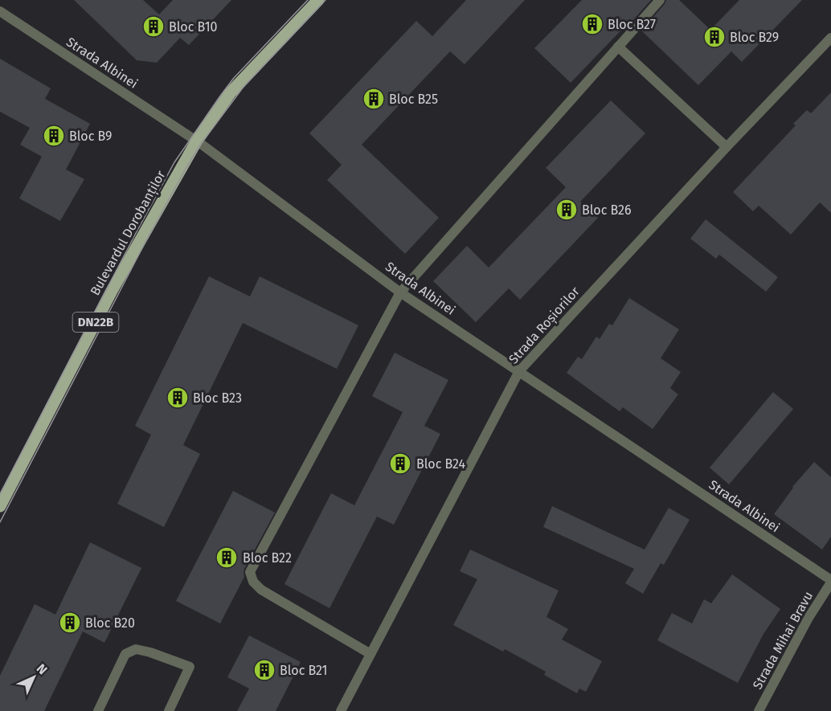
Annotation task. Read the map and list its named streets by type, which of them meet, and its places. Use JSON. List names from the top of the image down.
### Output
{
  "streets": {
    "main road": ["Bulevardul Dorobanților", "DN22B"],
    "street": ["Strada Albinei", "Strada Roșiorilor", "Strada Mihai Bravu"]
  },
  "crossings": [
    ["Strada Albinei", "Bulevardul Dorobanților"],
    ["Strada Albinei", "Strada Roșiorilor"],
    ["Strada Albinei", "Strada Mihai Bravu"]
  ],
  "places": {
    "building": [
      "Bloc B27",
      "Bloc B10",
      "Bloc B29",
      "Bloc B25",
      "Bloc B9",
      "Bloc B26",
      "Bloc B23",
      "Bloc B24",
      "Bloc B22",
      "Bloc B20",
      "Bloc B21"
    ]
  },
  "north": "top right"
}
